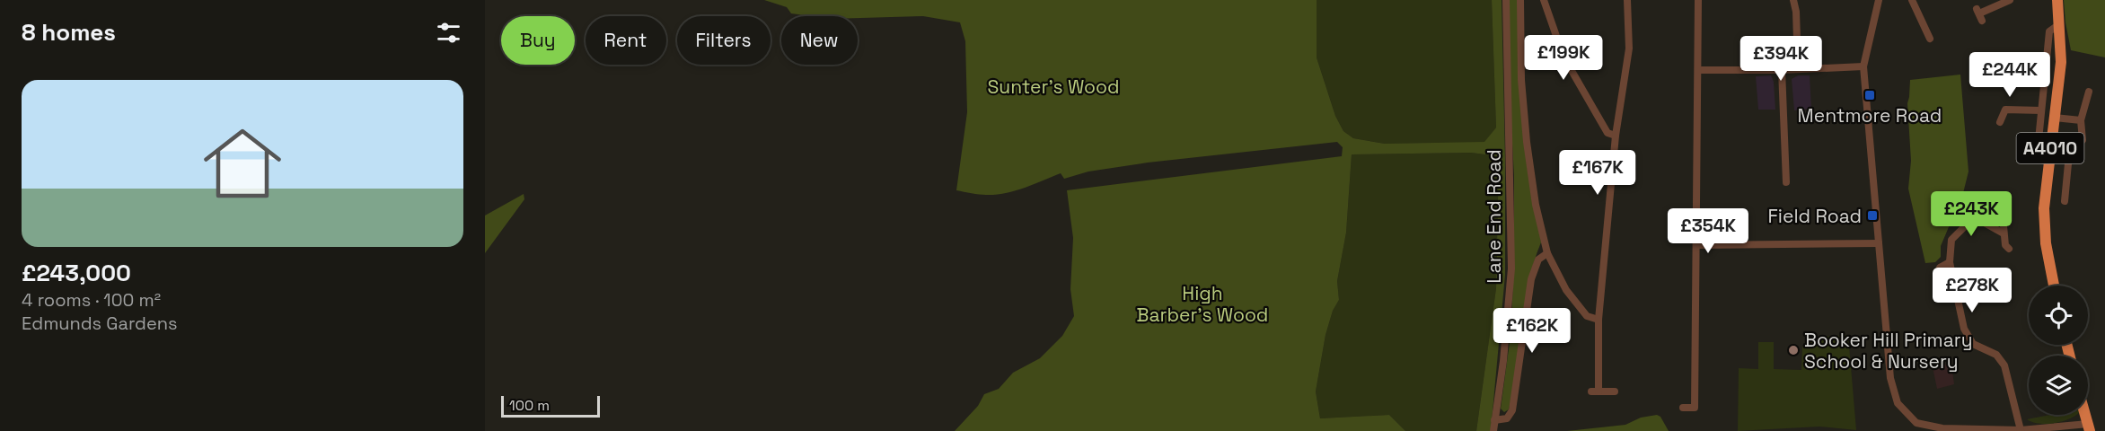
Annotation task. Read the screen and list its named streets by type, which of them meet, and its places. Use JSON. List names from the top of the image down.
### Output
{
  "streets": {
    "highway": ["A4010"],
    "street": ["Lane End Road"]
  },
  "parks": ["Sunter's Wood", "High Barber's Wood"],
  "places": {
    "transit": ["Mentmore Road", "Field Road"],
    "other": ["Booker Hill Primary School & Nursery"]
  },
  "scale_bar": "100 m",
  "page": {
    "heading": "8 homes",
    "chip": [
      "Buy",
      "Rent",
      "Filters",
      "New"
    ],
    "price": [
      "£199K",
      "£394K",
      "£244K",
      "£167K",
      "£243K",
      "£354K",
      "£278K",
      "£162K"
    ],
    "list": [
      {
        "name": "£243,000",
        "note": "4 rooms · 100 m² · Edmunds Gardens"
      }
    ],
    "scale": "100 m"
  }
}
